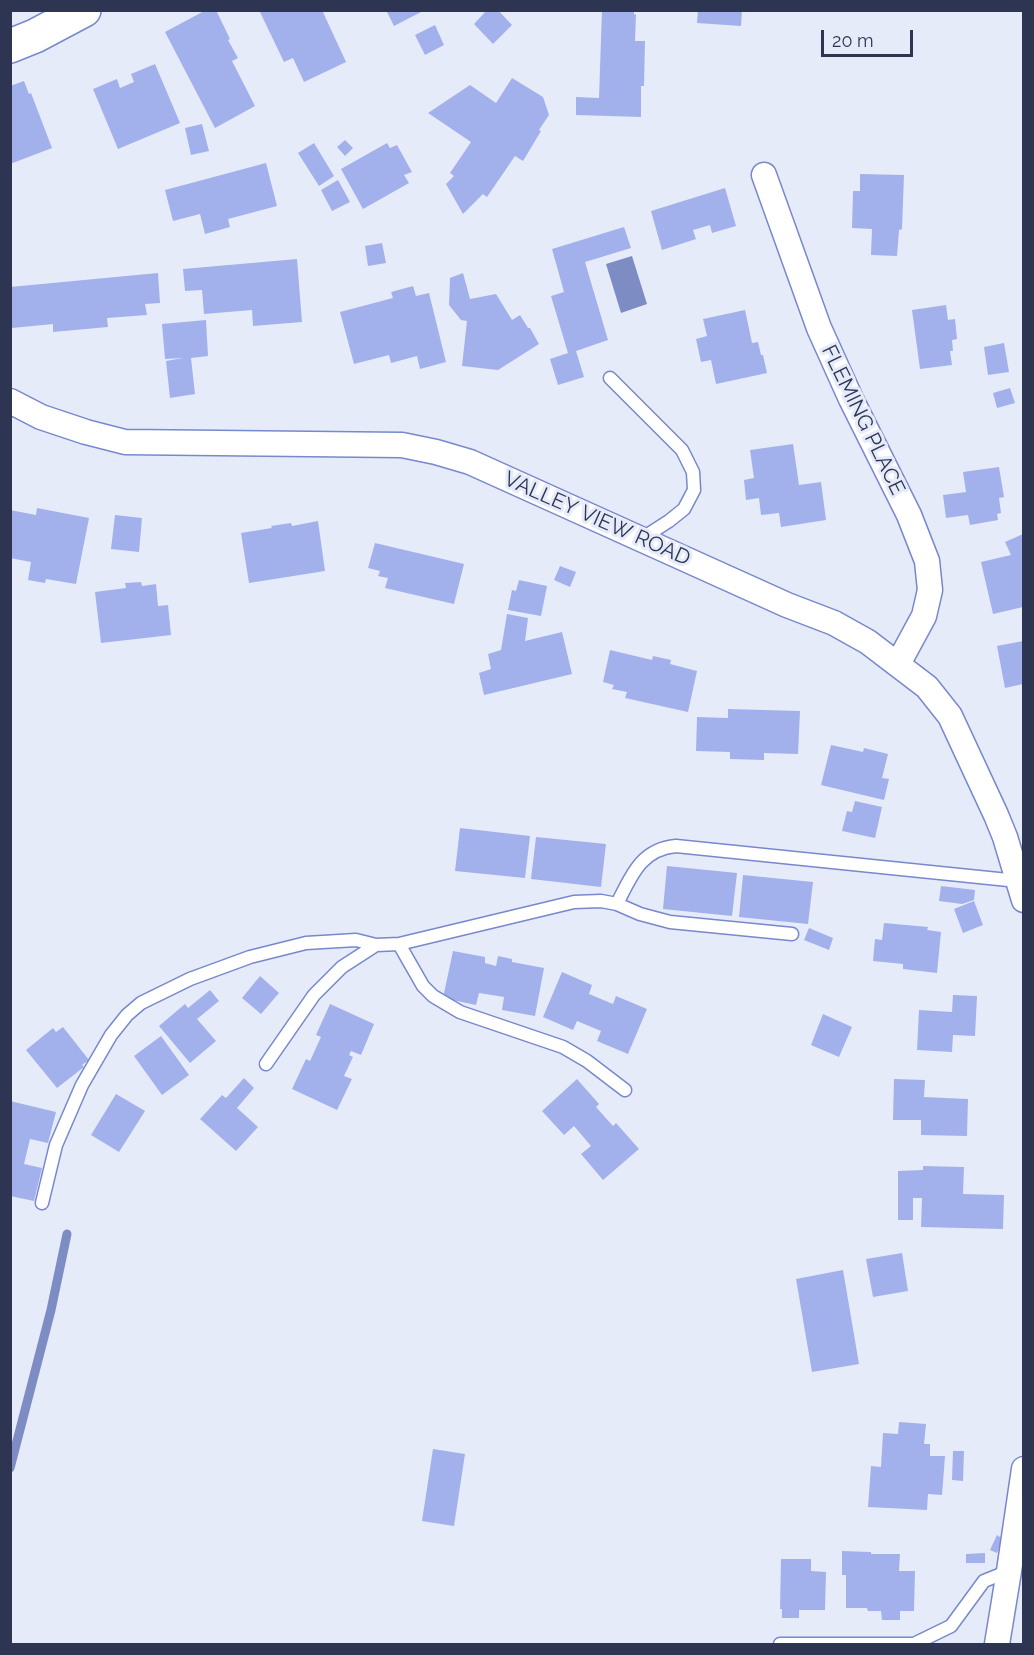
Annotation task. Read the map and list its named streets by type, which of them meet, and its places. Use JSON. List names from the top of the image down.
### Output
{
  "streets": {
    "street": ["FLEMING PLACE", "VALLEY VIEW ROAD"]
  },
  "crossings": [
    ["FLEMING PLACE", "VALLEY VIEW ROAD"]
  ],
  "scale_bar": "20 m"
}
